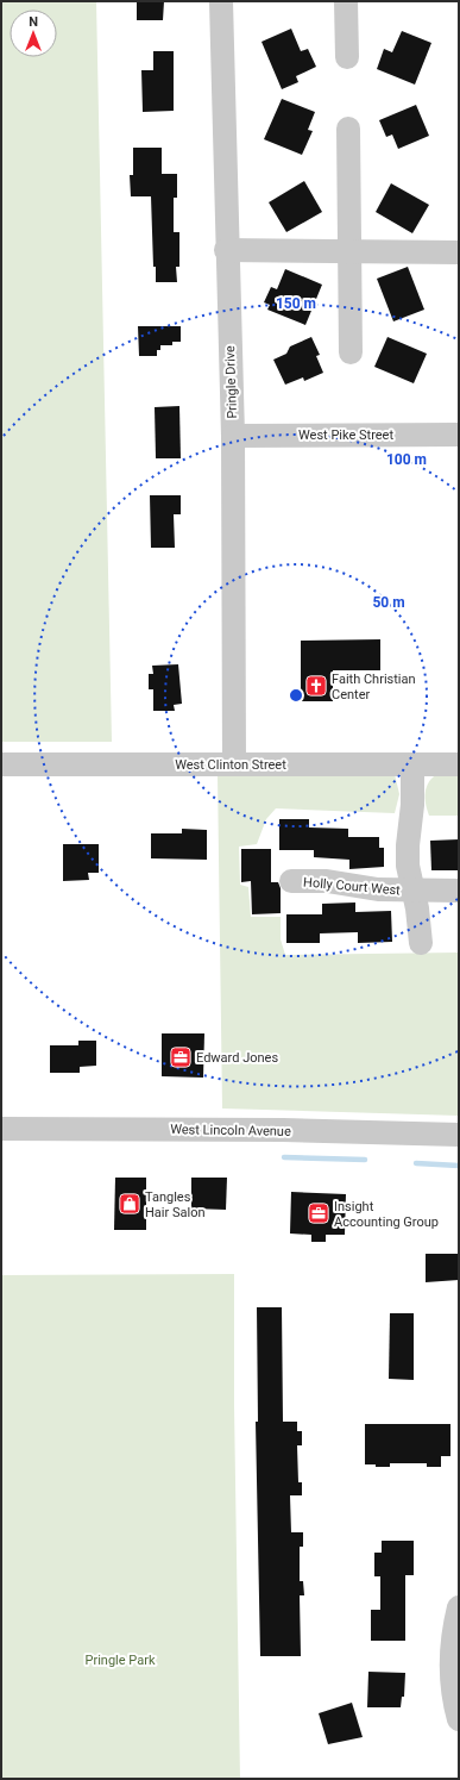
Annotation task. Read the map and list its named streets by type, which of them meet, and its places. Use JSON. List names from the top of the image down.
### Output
{
  "streets": {
    "street": [
      "Pringle Drive",
      "West Pike Street",
      "West Clinton Street",
      "Holly Court West",
      "West Lincoln Avenue"
    ]
  },
  "crossings": [
    ["Pringle Drive", "West Pike Street"],
    ["Pringle Drive", "West Clinton Street"]
  ],
  "parks": ["Pringle Park"],
  "places": {
    "church": ["Faith Christian Center"],
    "office": ["Edward Jones", "Insight Accounting Group"],
    "shop": ["Tangles Hair Salon"]
  },
  "north": "top",
  "rings": ["150 m", "100 m", "50 m"]
}
